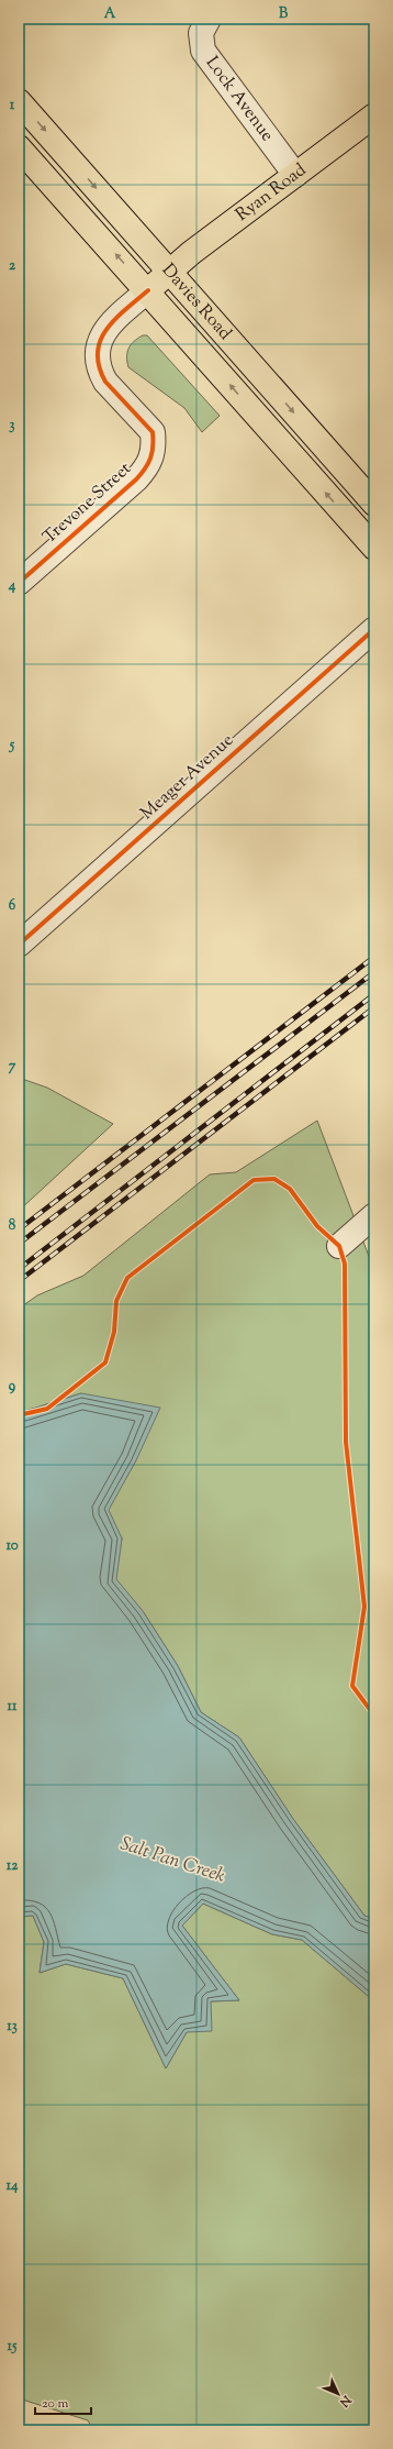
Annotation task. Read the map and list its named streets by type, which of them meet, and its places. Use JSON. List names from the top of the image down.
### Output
{
  "streets": {
    "main road": ["Ryan Road", "Davies Road"],
    "street": ["Lock Avenue", "Trevone Street", "Meager Avenue"]
  },
  "crossings": [
    ["Lock Avenue", "Ryan Road"],
    ["Ryan Road", "Davies Road"],
    ["Ryan Road", "Trevone Street"],
    ["Davies Road", "Trevone Street"]
  ],
  "water": ["Salt Pan Creek"],
  "scale_bar": "20 m",
  "north": "bottom right",
  "grid": {
    "columns": ["A", "B"],
    "rows": [
      "1",
      "2",
      "3",
      "4",
      "5",
      "6",
      "7",
      "8",
      "9",
      "10",
      "11",
      "12",
      "13",
      "14",
      "15"
    ]
  }
}
